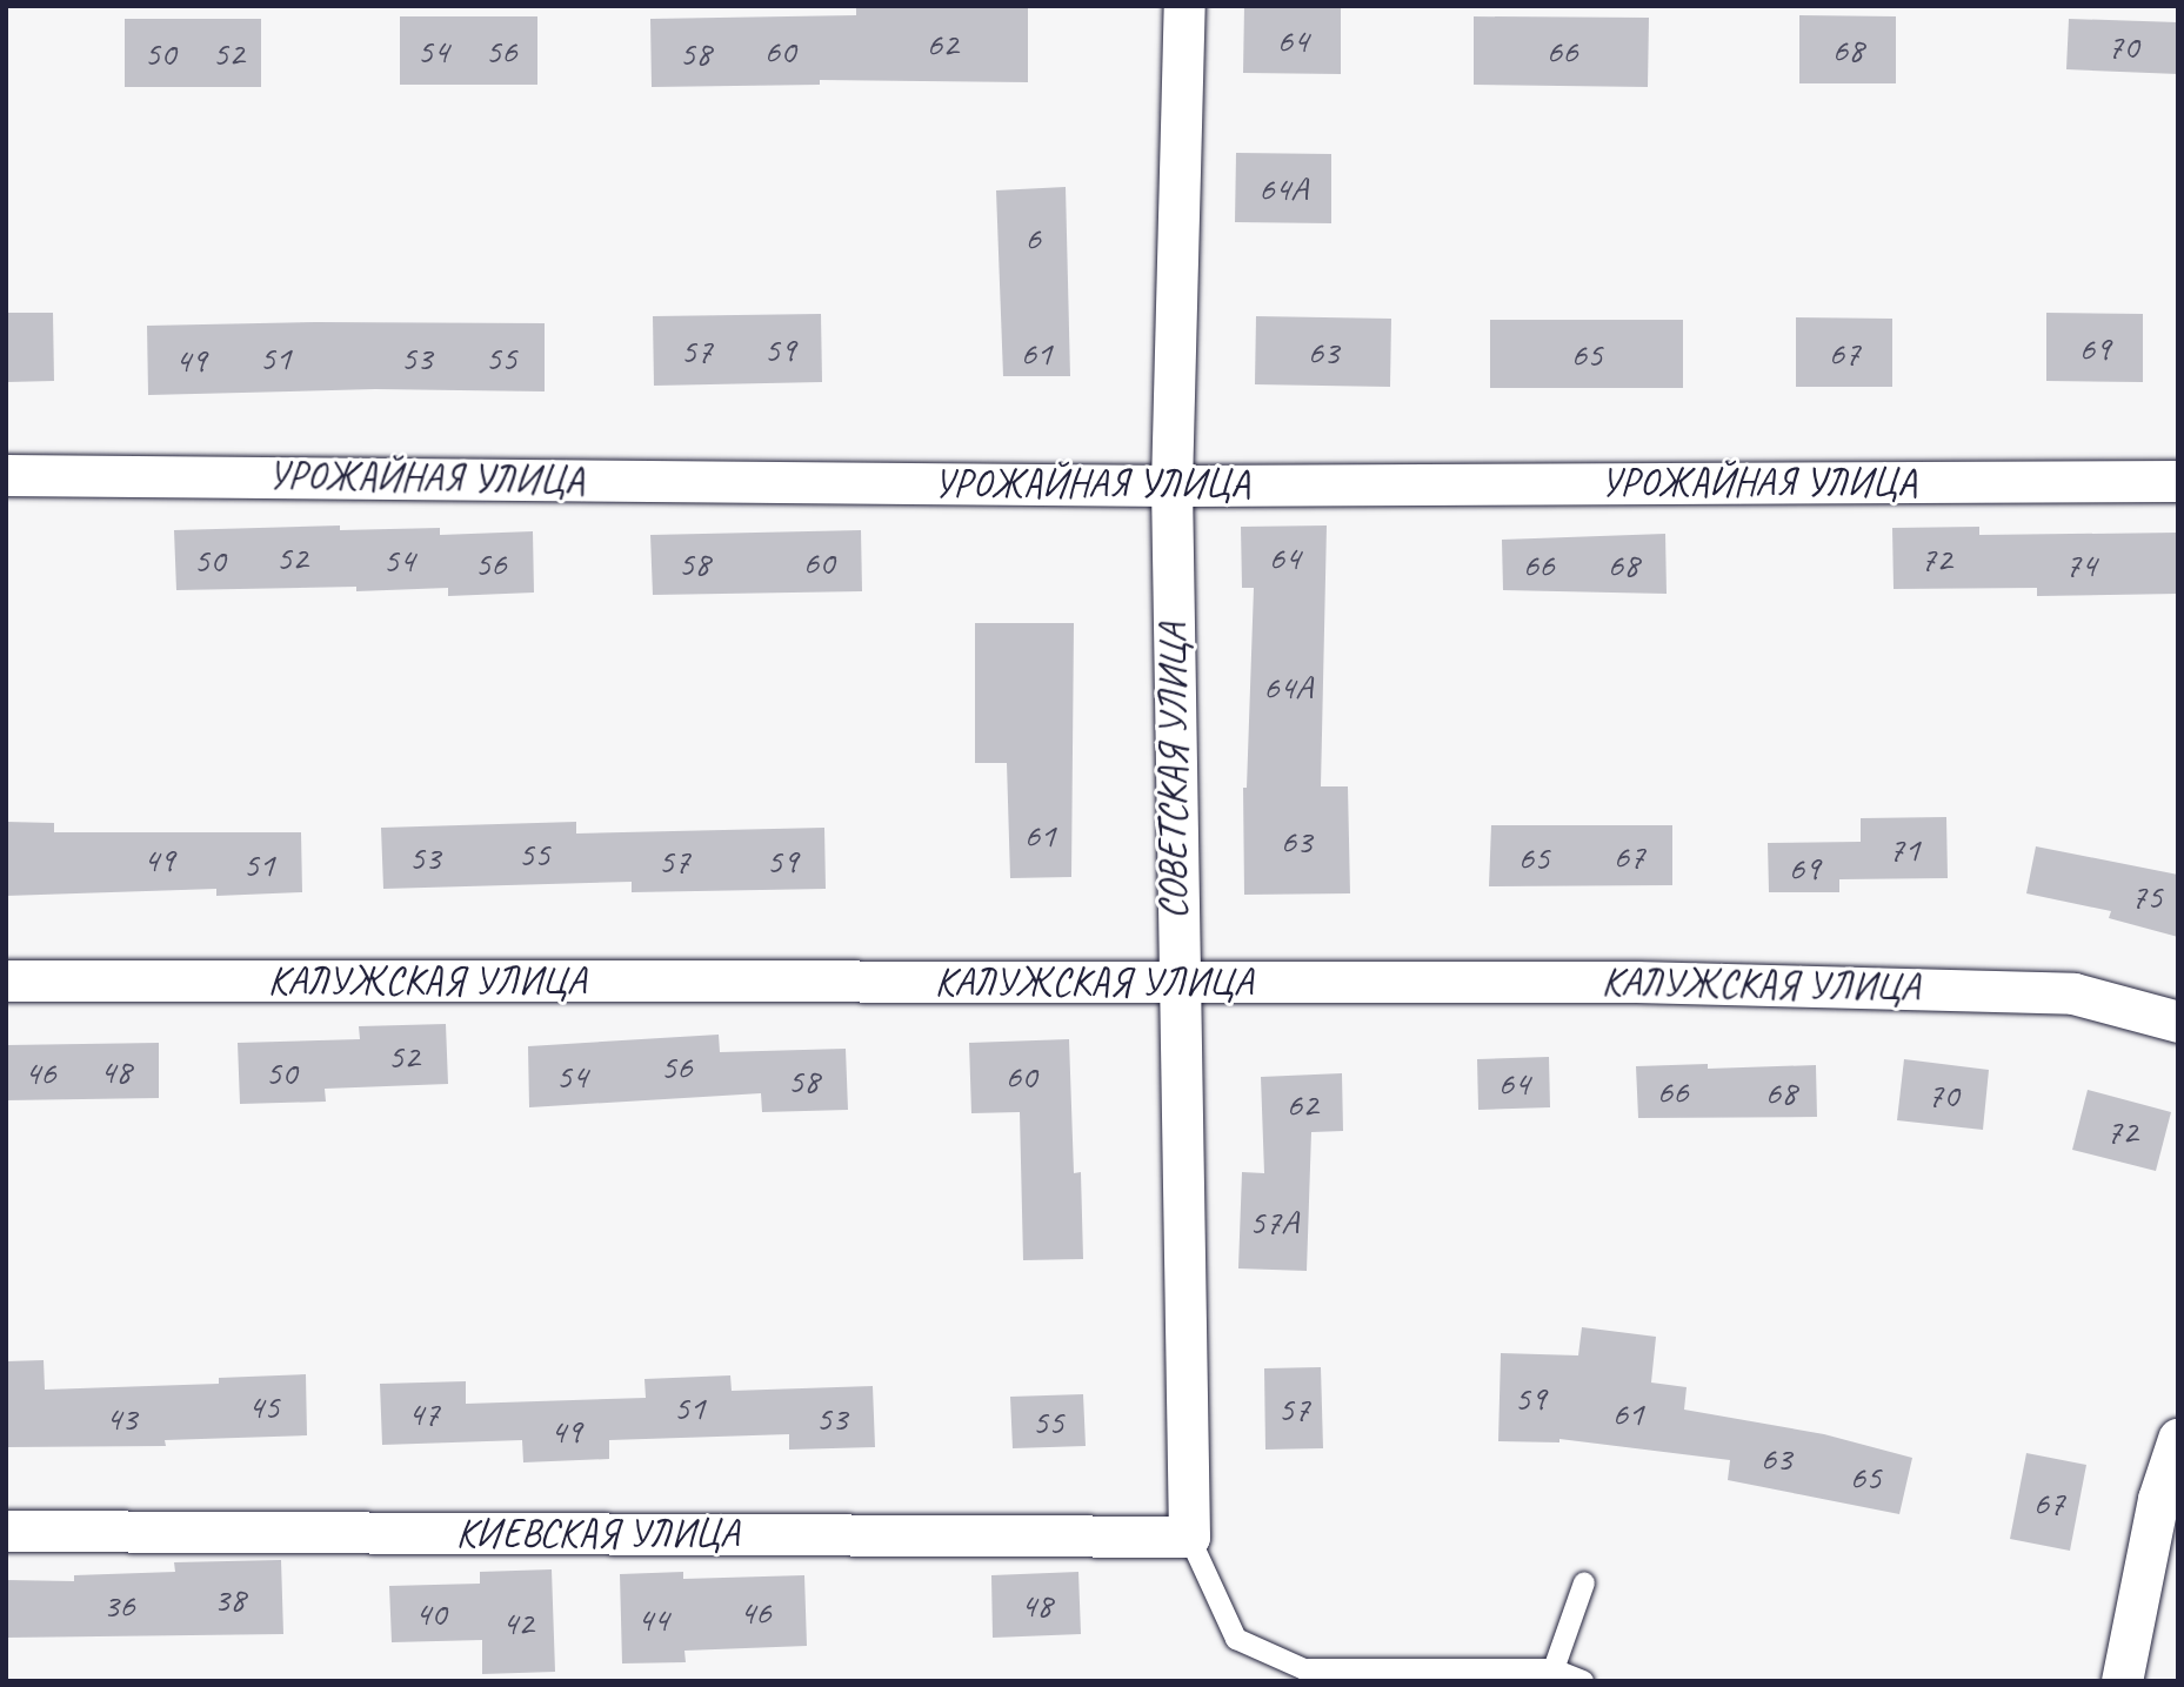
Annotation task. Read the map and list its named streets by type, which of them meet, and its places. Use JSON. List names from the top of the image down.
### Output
{
  "streets": {
    "street": [
      "УРОЖАЙНАЯ УЛИЦА",
      "СОВЕТСКАЯ УЛИЦА",
      "КАЛУЖСКАЯ УЛИЦА",
      "КИЕВСКАЯ УЛИЦА"
    ]
  },
  "crossings": [
    ["УРОЖАЙНАЯ УЛИЦА", "СОВЕТСКАЯ УЛИЦА"],
    ["СОВЕТСКАЯ УЛИЦА", "КАЛУЖСКАЯ УЛИЦА"],
    ["СОВЕТСКАЯ УЛИЦА", "КИЕВСКАЯ УЛИЦА"]
  ],
  "house_numbers": [
    "64",
    "62",
    "70",
    "68",
    "54",
    "56",
    "60",
    "66",
    "50",
    "52",
    "58",
    "64А",
    "6",
    "69",
    "59",
    "57",
    "63",
    "61",
    "67",
    "65",
    "51",
    "53",
    "55",
    "49",
    "52",
    "64",
    "72",
    "50",
    "54",
    "60",
    "56",
    "58",
    "66",
    "68",
    "74",
    "64А",
    "61",
    "63",
    "71",
    "55",
    "67",
    "53",
    "65",
    "49",
    "57",
    "59",
    "51",
    "69",
    "75",
    "52",
    "56",
    "48",
    "46",
    "50",
    "54",
    "60",
    "58",
    "64",
    "66",
    "68",
    "70",
    "62",
    "72",
    "57А",
    "59",
    "45",
    "51",
    "57",
    "47",
    "61",
    "43",
    "53",
    "55",
    "49",
    "63",
    "65",
    "67",
    "38",
    "36",
    "48",
    "46",
    "40",
    "44",
    "42"
  ]
}
